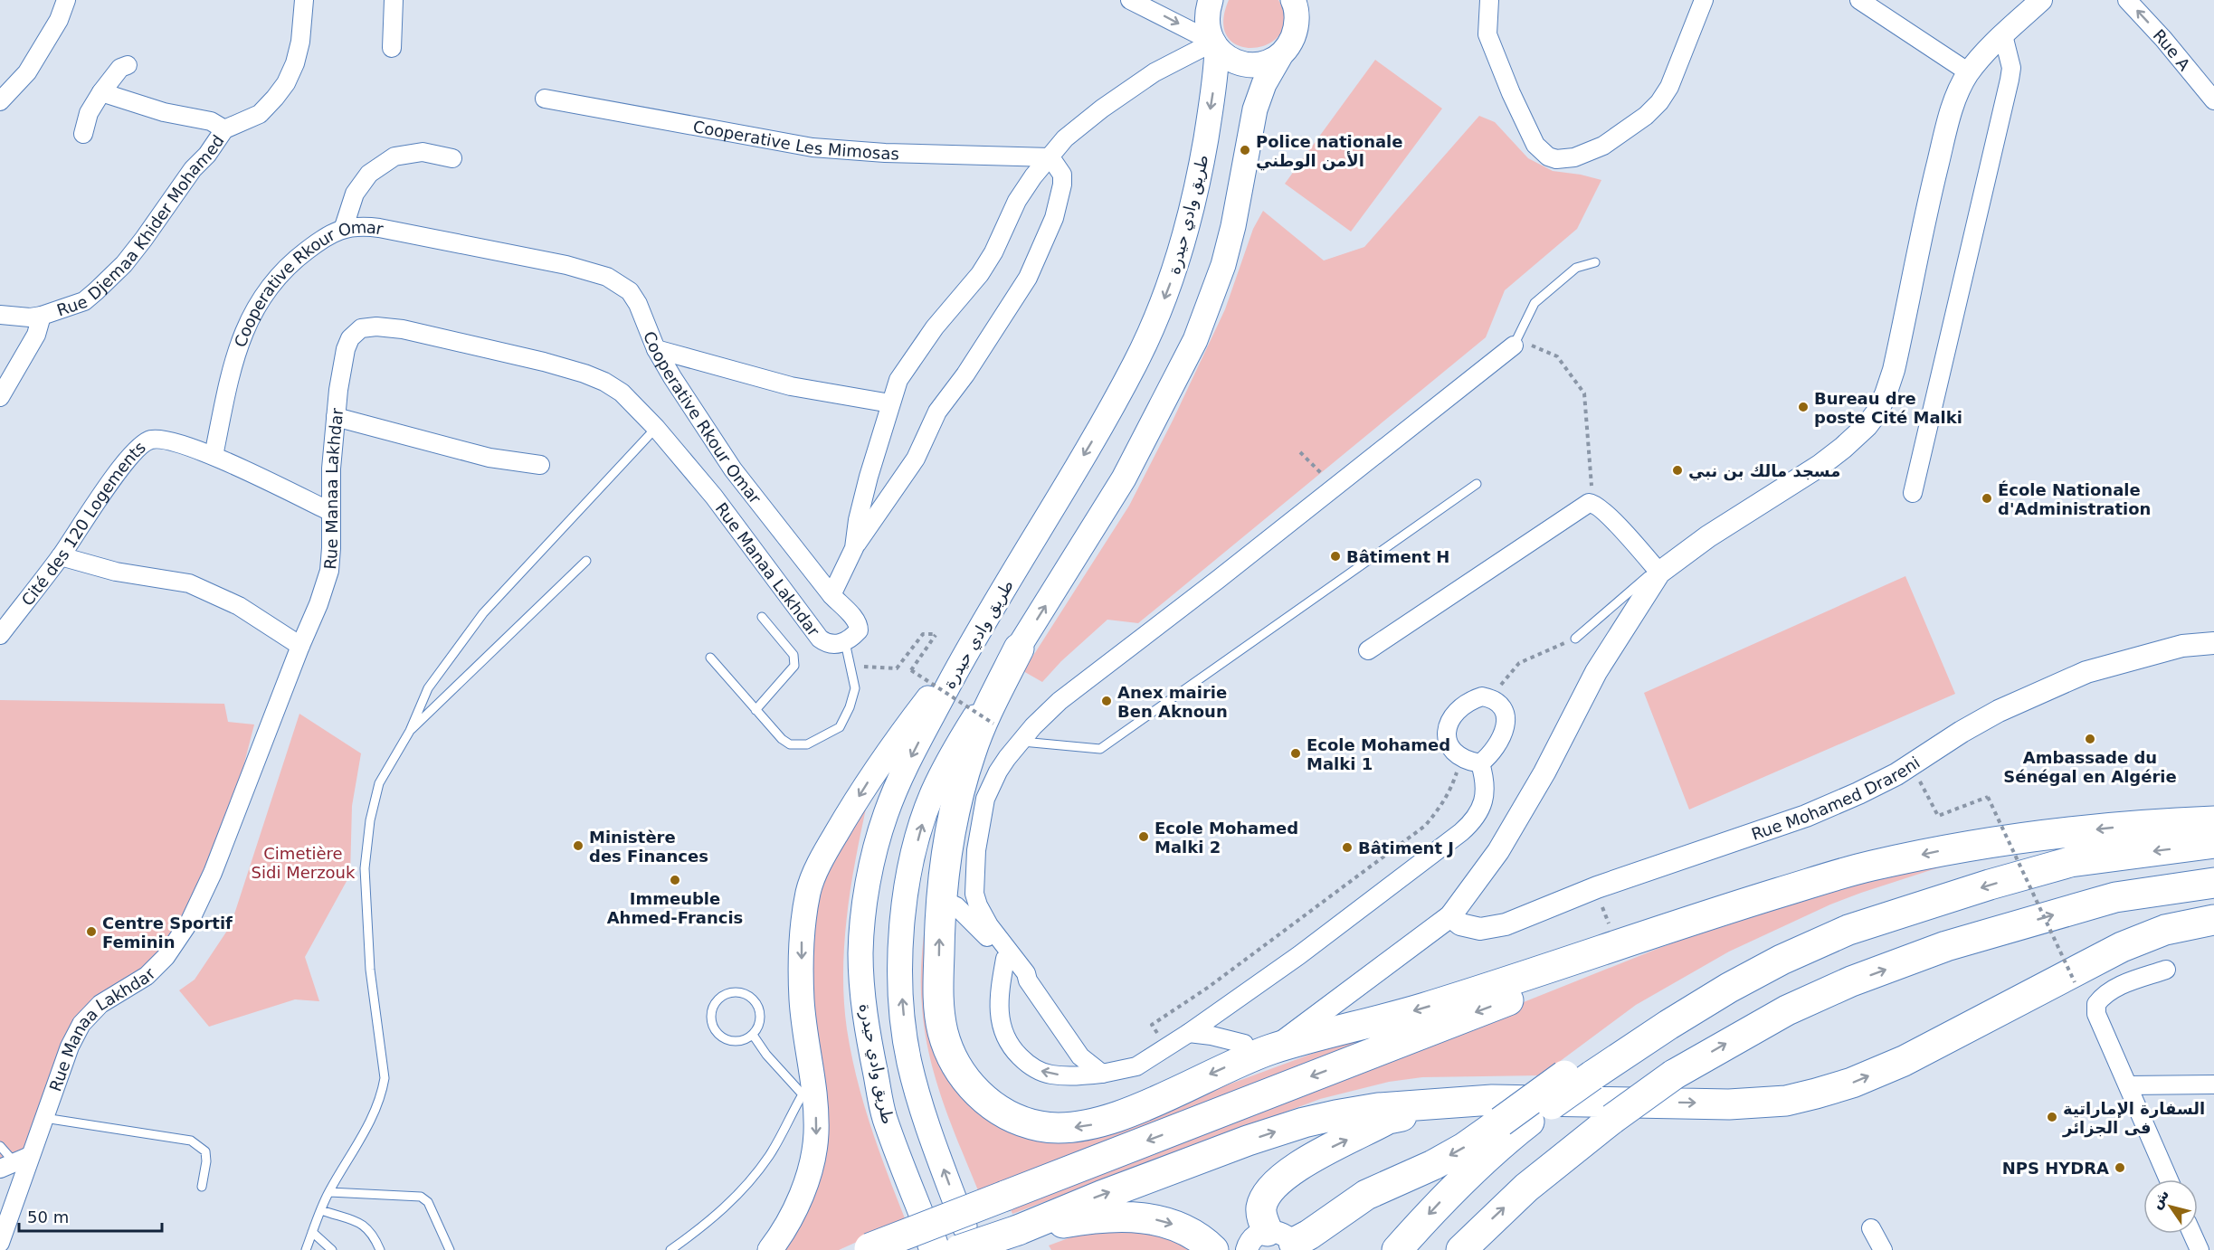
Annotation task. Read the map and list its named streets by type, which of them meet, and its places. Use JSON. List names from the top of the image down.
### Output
{
  "streets": {
    "main road": ["طريق وادي حيدرة"],
    "street": [
      "Rue A",
      "Cooperative Les Mimosas",
      "Rue Djemaa Khider Mohamed",
      "Cooperative Rkour Omar",
      "Rue Manaa Lakhdar",
      "Cité des 120 Logements",
      "Rue Mohamed Drareni"
    ]
  },
  "crossings": [
    ["Cooperative Rkour Omar", "Cité des 120 Logements"],
    ["Rue Manaa Lakhdar", "Cité des 120 Logements"]
  ],
  "one_way": ["Rue A"],
  "parks": ["Cimetière Sidi Merzouk"],
  "places": [
    "Police nationale الأمن الوطني",
    "Bureau dre poste Cité Malki",
    "مسجد مالك بن نبي",
    "École Nationale d'Administration",
    "Bâtiment H",
    "Anex mairie Ben Aknoun",
    "Ambassade du Sénégal en Algérie",
    "Ecole Mohamed Malki 1",
    "Ecole Mohamed Malki 2",
    "Ministère des Finances",
    "Bâtiment J",
    "Immeuble Ahmed-Francis",
    "Centre Sportif Feminin",
    "السفارة الإماراتية فى الجزائر",
    "NPS HYDRA"
  ],
  "scale_bar": "50 m",
  "north": "top left"
}
